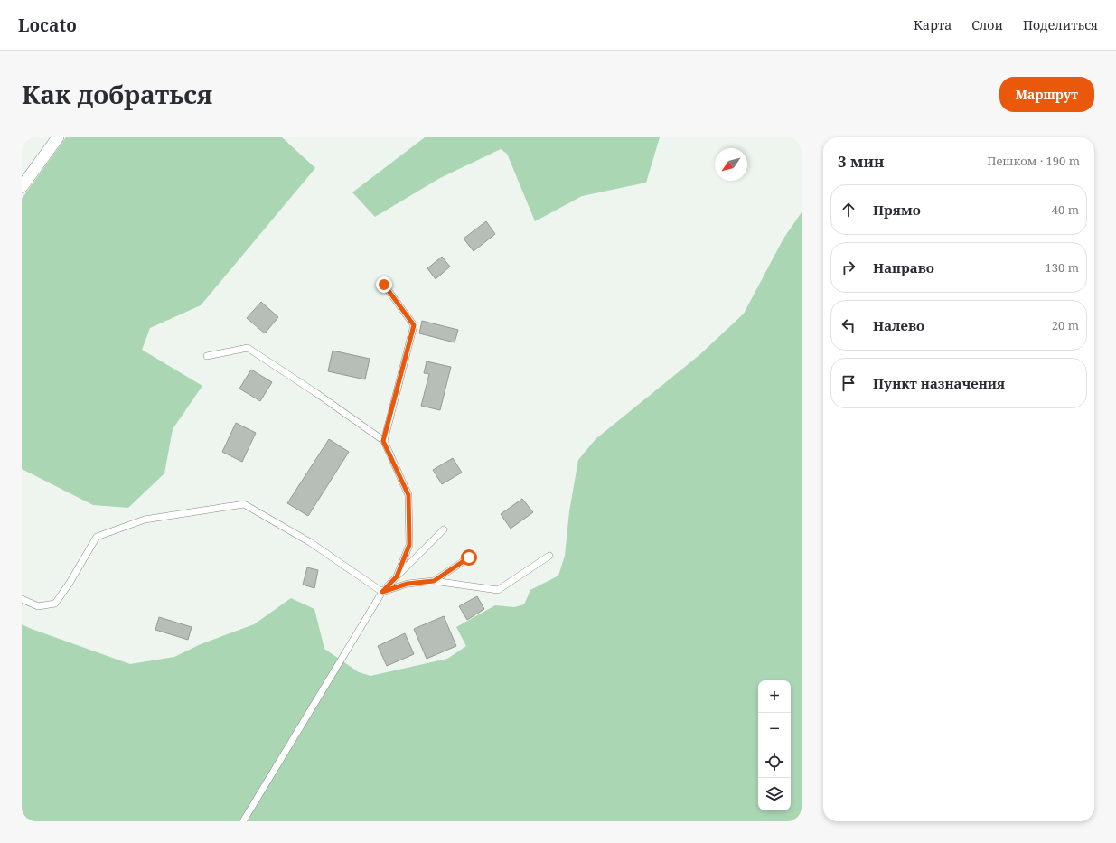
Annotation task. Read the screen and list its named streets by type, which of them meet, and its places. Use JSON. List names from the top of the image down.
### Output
{
  "north": "bottom left",
  "page": {
    "header": "Locato",
    "nav": ["Карта", "Слои", "Поделиться"],
    "title": "Как добраться",
    "buttons": "Маршрут",
    "heading": ["3 мин", "Пешком · 190 m"],
    "list": [
      ["Прямо", "40 m"],
      ["Направо", "130 m"],
      ["Налево", "20 m"],
      "Пункт назначения"
    ],
    "map_buttons": ["+", "−"]
  }
}
